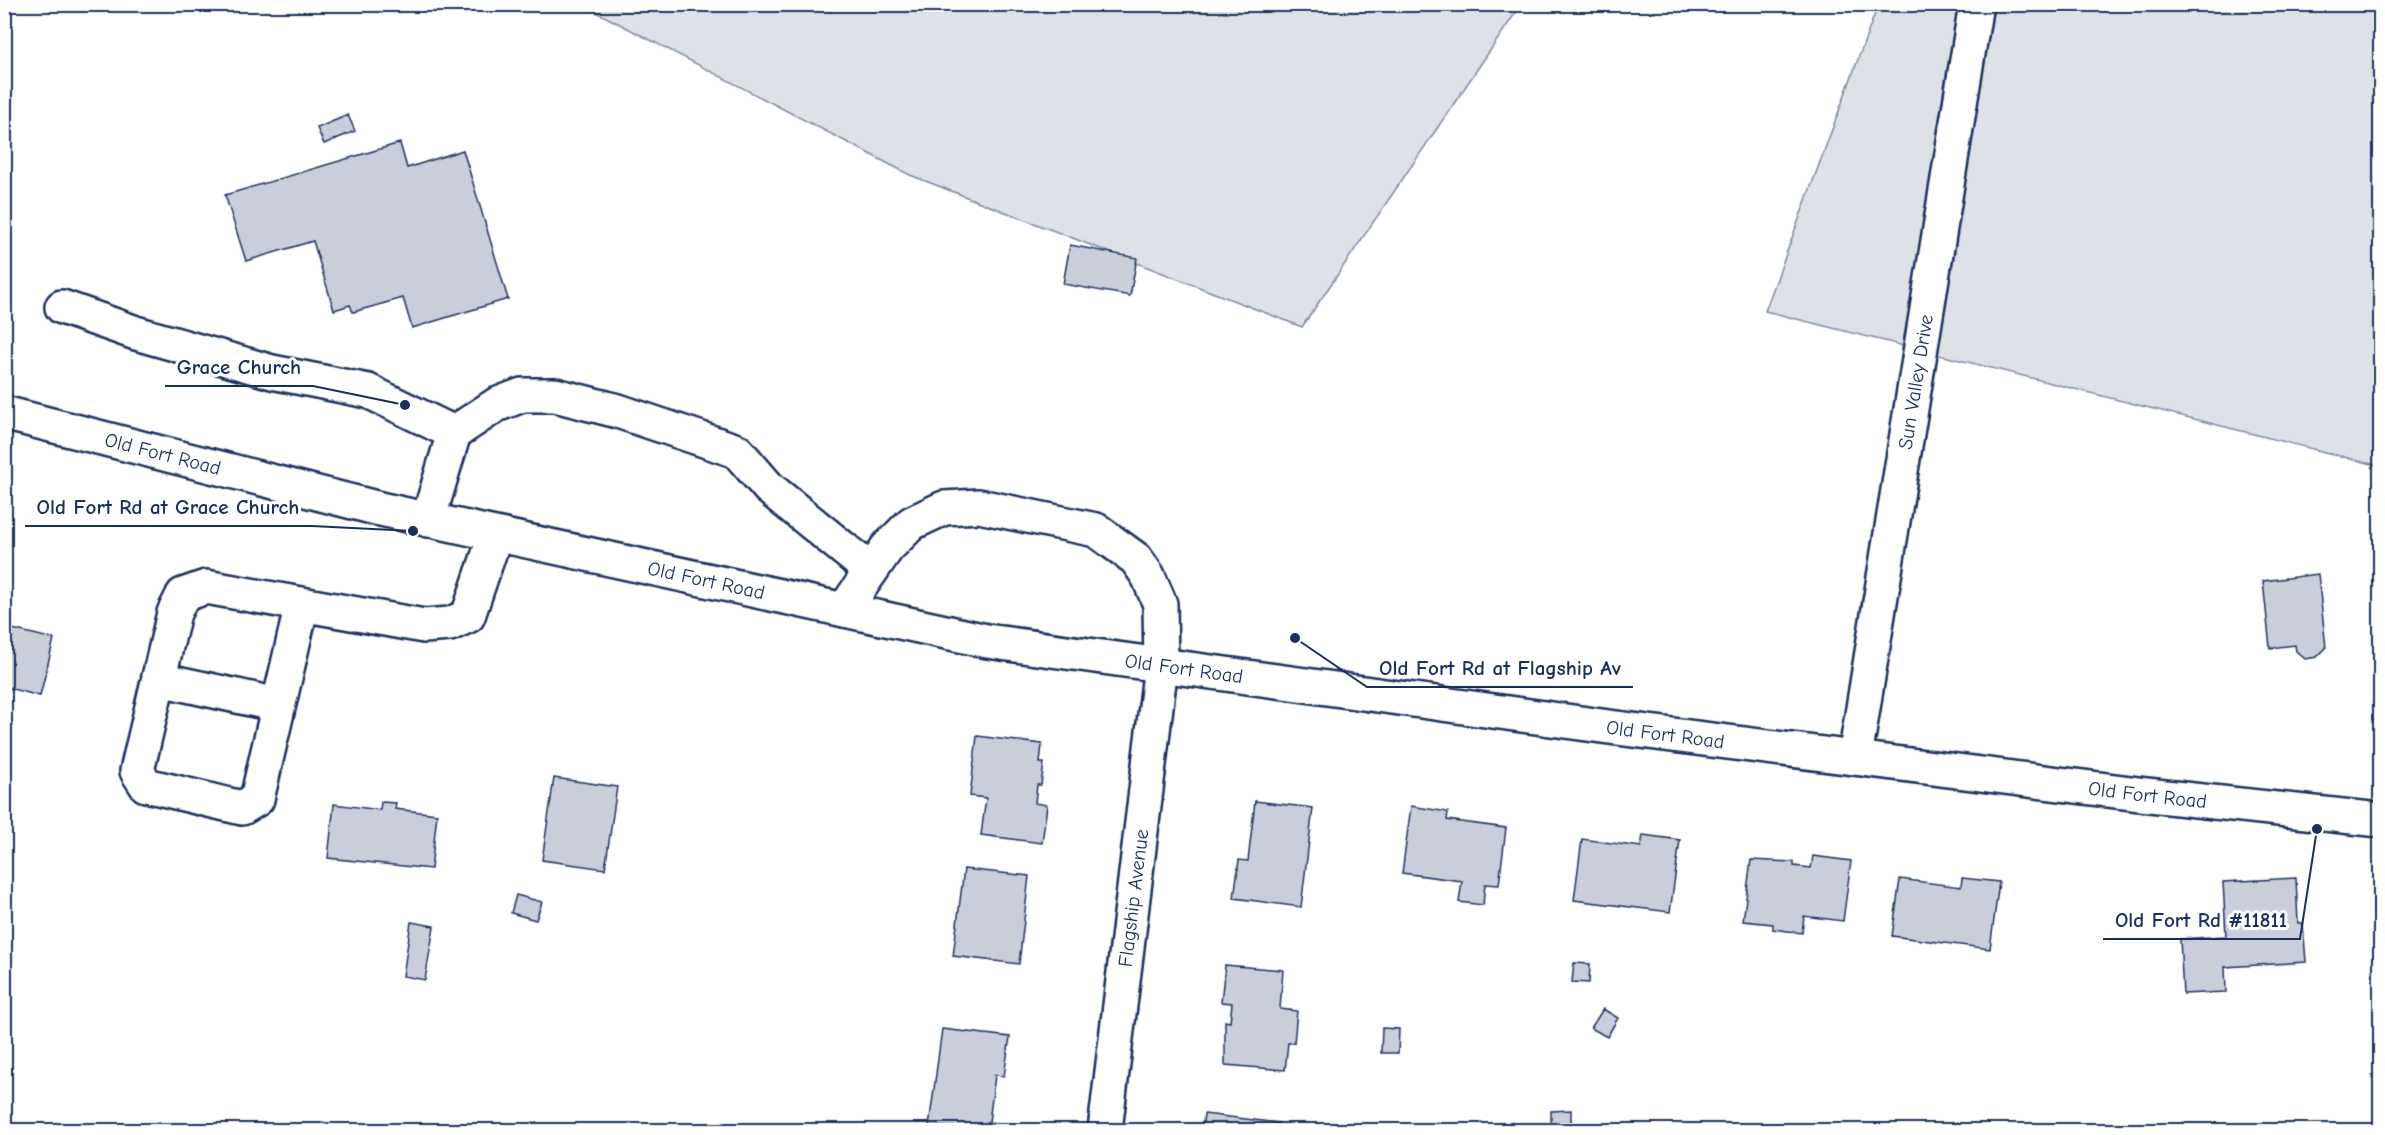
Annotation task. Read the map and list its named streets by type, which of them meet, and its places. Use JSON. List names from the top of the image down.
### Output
{
  "streets": {
    "main road": ["Sun Valley Drive", "Old Fort Road", "Flagship Avenue"]
  },
  "crossings": [
    ["Sun Valley Drive", "Old Fort Road"],
    ["Old Fort Road", "Flagship Avenue"]
  ],
  "places": [
    "Grace Church",
    "Old Fort Rd at Grace Church",
    "Old Fort Rd at Flagship Av",
    "Old Fort Rd #11811"
  ]
}
